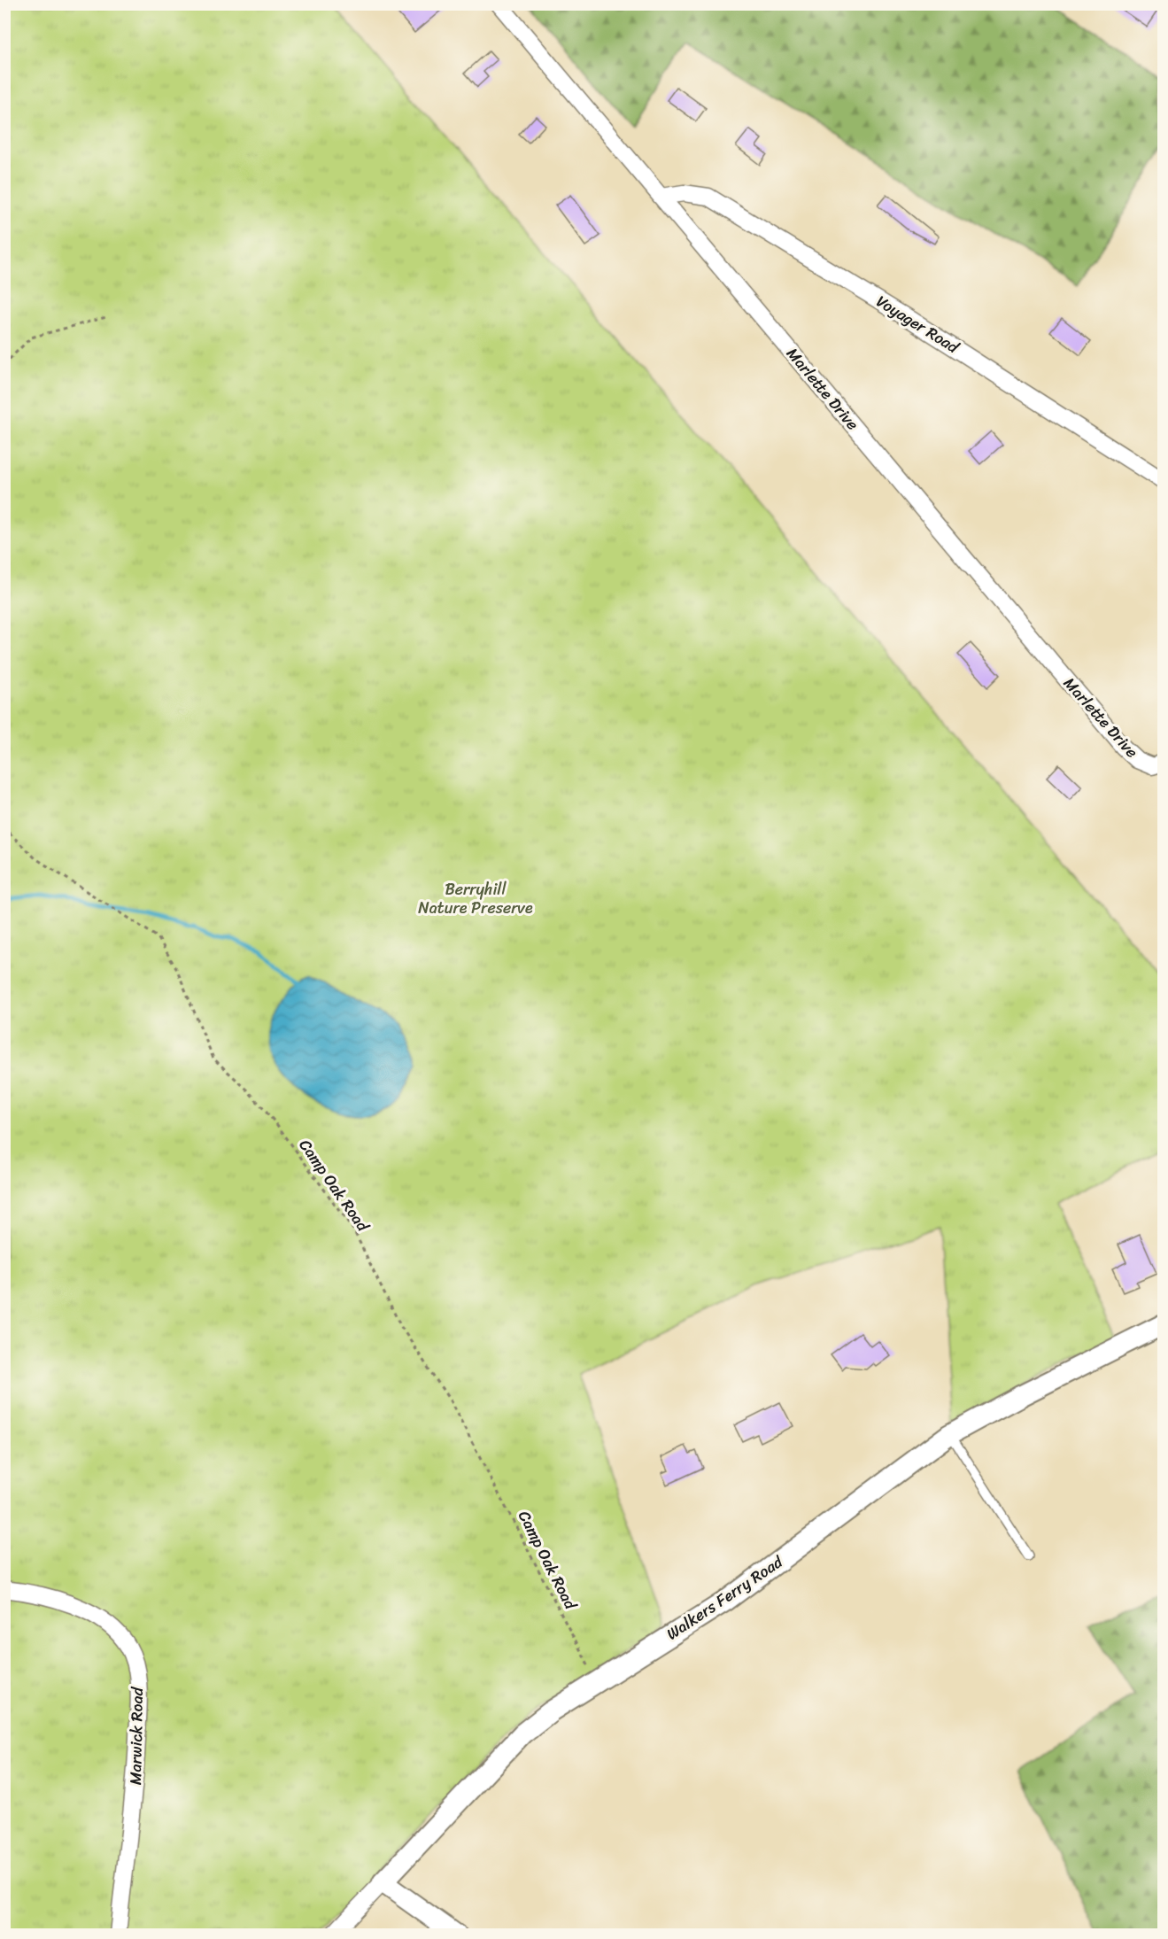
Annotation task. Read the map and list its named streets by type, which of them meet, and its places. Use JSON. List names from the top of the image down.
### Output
{
  "streets": {
    "street": [
      "Voyager Road",
      "Marlette Drive",
      "Walkers Ferry Road",
      "Marwick Road"
    ],
    "path": ["Camp Oak Road"]
  },
  "crossings": [
    ["Voyager Road", "Marlette Drive"],
    ["Camp Oak Road", "Walkers Ferry Road"]
  ],
  "parks": ["Berryhill Nature Preserve"]
}
